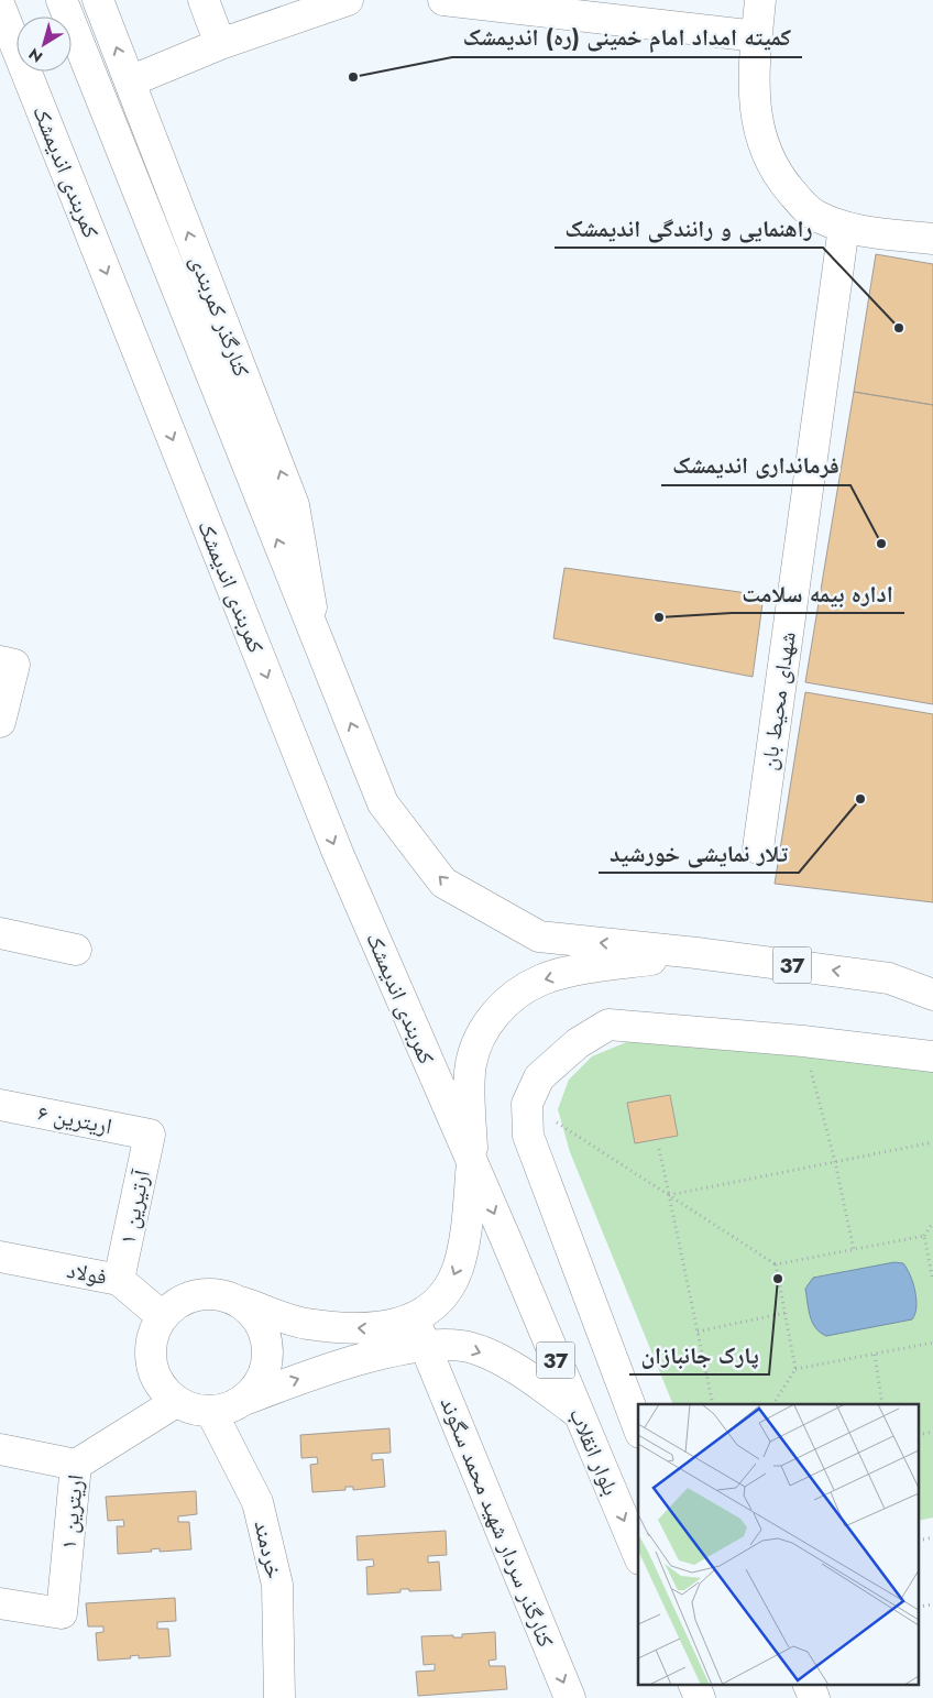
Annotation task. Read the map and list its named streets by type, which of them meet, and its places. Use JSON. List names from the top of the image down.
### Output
{
  "streets": {
    "street": [
      "کمربندی اندیمشک",
      "کنارگذر کمربندی",
      "شهدای محیط بان",
      "37",
      "اریترین ۶",
      "آرتیرین ۱",
      "فولاد",
      "بلوار انقلاب",
      "اریترین ۱",
      "کنارگذر سردار شهید محمد سگوند",
      "خردمند"
    ]
  },
  "crossings": [
    ["کمربندی اندیمشک", "37"],
    ["کمربندی اندیمشک", "بلوار انقلاب"],
    ["37", "بلوار انقلاب"],
    ["اریترین ۶", "آرتیرین ۱"],
    ["آرتیرین ۱", "فولاد"],
    ["فولاد", "اریترین ۱"],
    ["فولاد", "خردمند"],
    ["اریترین ۱", "خردمند"]
  ],
  "places": [
    "کمیته امداد امام خمینی (ره) اندیمشک",
    "راهنمایی و رانندگی اندیمشک",
    "فرمانداری اندیمشک",
    "اداره بیمه سلامت",
    "تلار نمایشی خورشید",
    "پارک جانبازان"
  ],
  "north": "bottom left"
}
